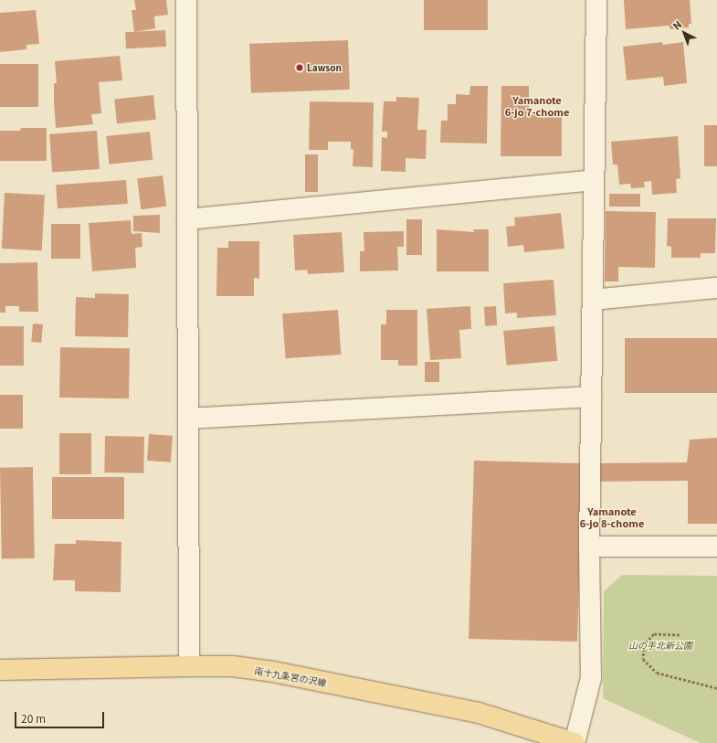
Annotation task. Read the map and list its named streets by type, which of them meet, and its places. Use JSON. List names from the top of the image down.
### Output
{
  "streets": {
    "main road": ["南十九条宮の沢線"]
  },
  "districts": ["Yamanote 6-jo 7-chome", "Yamanote 6-jo 8-chome"],
  "parks": ["山の手北新公園"],
  "places": ["Lawson"],
  "scale_bar": "20 m",
  "north": "top left"
}
